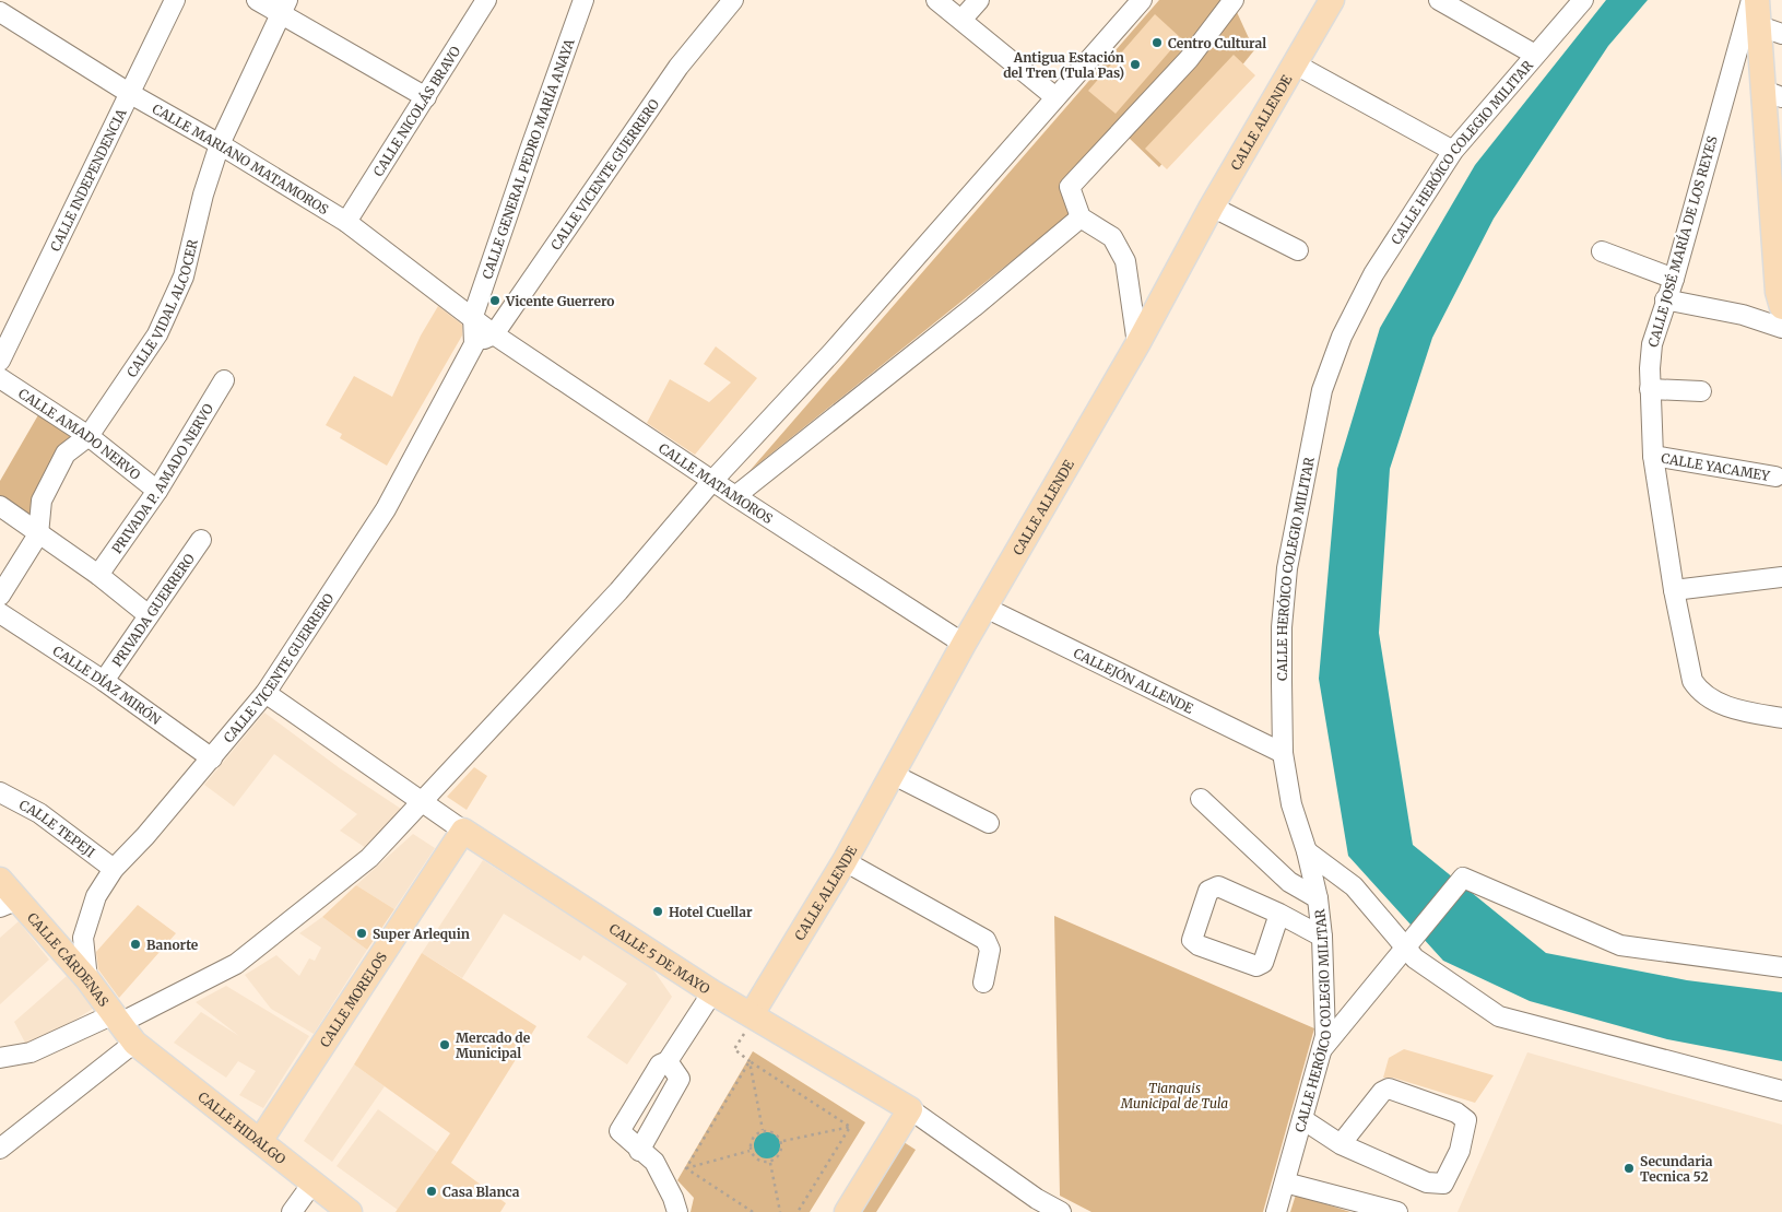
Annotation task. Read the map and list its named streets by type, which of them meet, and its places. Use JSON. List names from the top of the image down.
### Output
{
  "streets": {
    "main road": [
      "CALLE ALLENDE",
      "CALLE 5 DE MAYO",
      "CALLE CÁRDENAS",
      "CALLE MORELOS",
      "CALLE HIDALGO"
    ],
    "street": [
      "CALLE NICOLÁS BRAVO",
      "CALLE HERÓICO COLEGIO MILITAR",
      "CALLE GENERAL PEDRO MARÍA ANAYA",
      "CALLE MARIANO MATAMOROS",
      "CALLE VICENTE GUERRERO",
      "CALLE INDEPENDENCIA",
      "CALLE JOSÉ MARÍA DE LOS REYES",
      "CALLE VIDAL ALCOCER",
      "CALLE AMADO NERVO",
      "CALLE YACAMEY",
      "PRIVADA P. AMADO NERVO",
      "CALLE MATAMOROS",
      "PRIVADA GUERRERO",
      "CALLEJÓN ALLENDE",
      "CALLE DÍAZ MIRÓN",
      "CALLE TEPEJI"
    ]
  },
  "crossings": [
    ["CALLE NICOLÁS BRAVO", "CALLE MARIANO MATAMOROS"],
    ["CALLE ALLENDE", "CALLE MATAMOROS"],
    ["CALLE ALLENDE", "CALLEJÓN ALLENDE"],
    ["CALLE ALLENDE", "CALLE 5 DE MAYO"],
    ["CALLE HERÓICO COLEGIO MILITAR", "CALLEJÓN ALLENDE"],
    ["CALLE GENERAL PEDRO MARÍA ANAYA", "CALLE MARIANO MATAMOROS"],
    ["CALLE GENERAL PEDRO MARÍA ANAYA", "CALLE MATAMOROS"],
    ["CALLE MARIANO MATAMOROS", "CALLE INDEPENDENCIA"],
    ["CALLE MARIANO MATAMOROS", "CALLE VIDAL ALCOCER"],
    ["CALLE MARIANO MATAMOROS", "CALLE MATAMOROS"],
    ["CALLE VICENTE GUERRERO", "CALLE MATAMOROS"],
    ["CALLE VICENTE GUERRERO", "CALLE DÍAZ MIRÓN"],
    ["CALLE VICENTE GUERRERO", "CALLE TEPEJI"],
    ["CALLE VICENTE GUERRERO", "CALLE 5 DE MAYO"],
    ["CALLE VICENTE GUERRERO", "CALLE CÁRDENAS"],
    ["CALLE JOSÉ MARÍA DE LOS REYES", "CALLE YACAMEY"],
    ["CALLE VIDAL ALCOCER", "CALLE AMADO NERVO"],
    ["CALLE AMADO NERVO", "PRIVADA P. AMADO NERVO"],
    ["PRIVADA GUERRERO", "CALLE DÍAZ MIRÓN"],
    ["CALLE 5 DE MAYO", "CALLE MORELOS"],
    ["CALLE CÁRDENAS", "CALLE HIDALGO"],
    ["CALLE MORELOS", "CALLE HIDALGO"]
  ],
  "parks": ["Tianguis Municipal de Tula"],
  "places": [
    "Centro Cultural",
    "Antigua Estación del Tren (Tula Pas)",
    "Vicente Guerrero",
    "Hotel Cuellar",
    "Super Arlequin",
    "Banorte",
    "Mercado de Municipal",
    "Secundaria Tecnica 52",
    "Casa Blanca"
  ]
}
